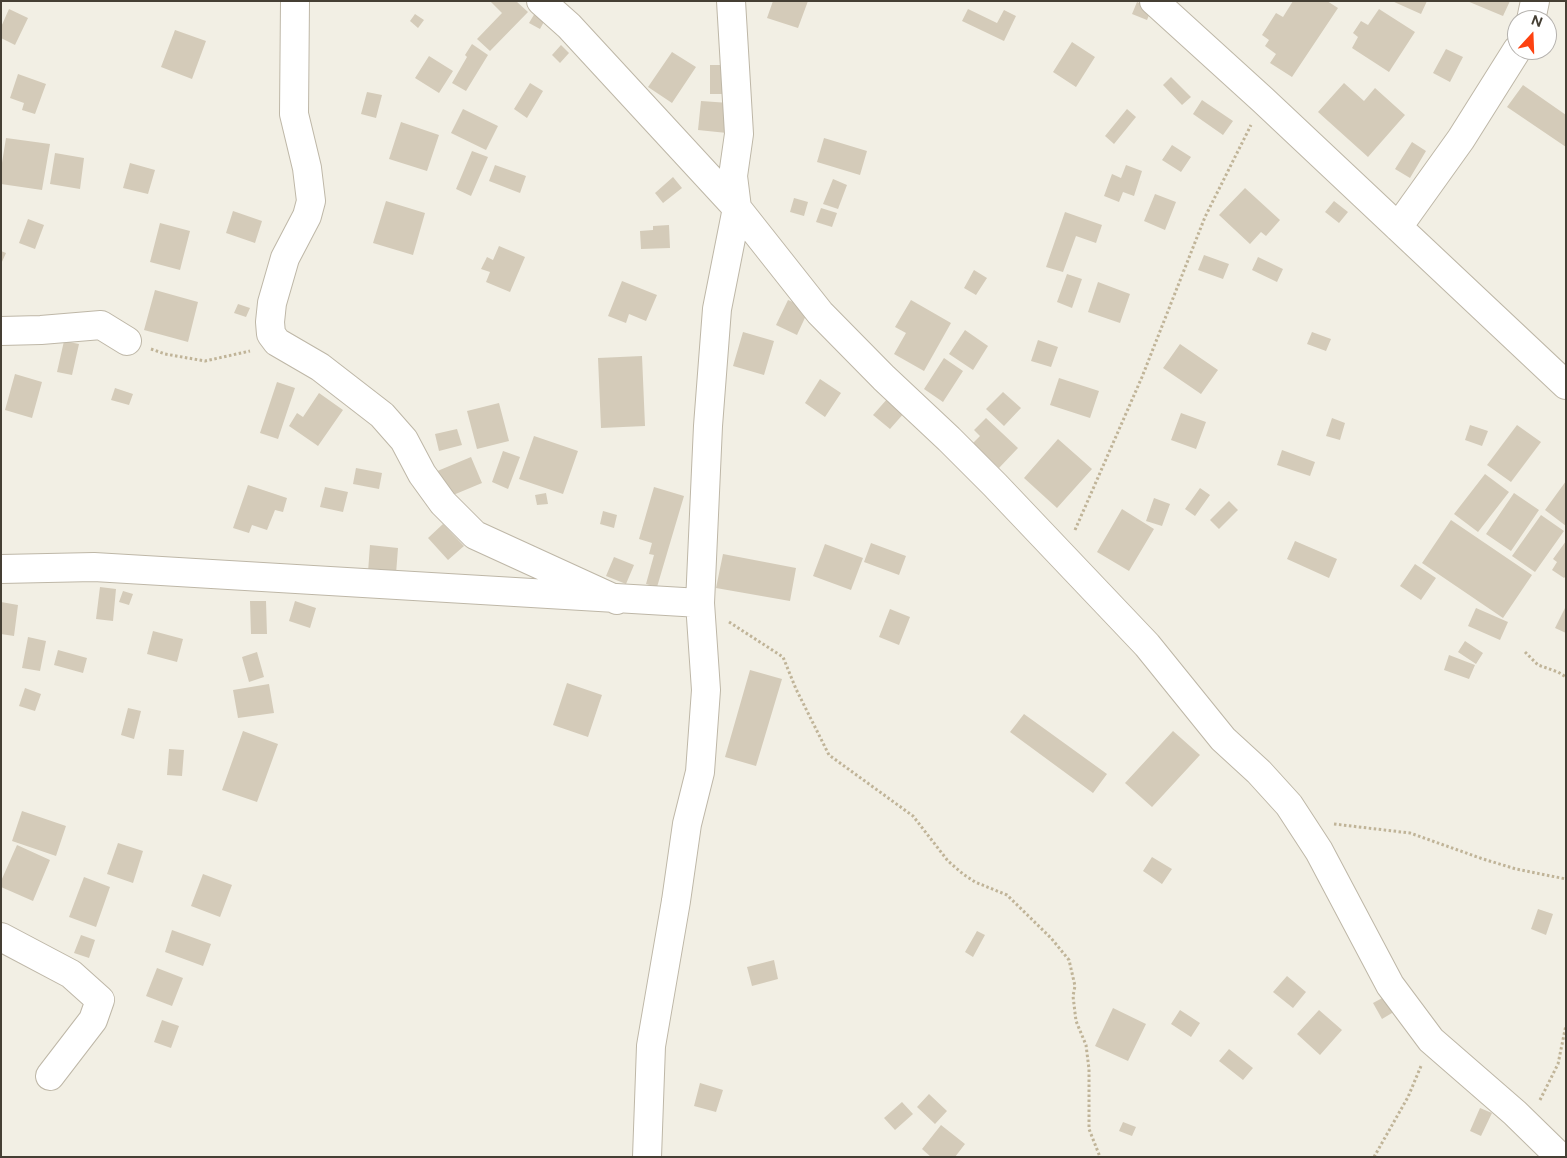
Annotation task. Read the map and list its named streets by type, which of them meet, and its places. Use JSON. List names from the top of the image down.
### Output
{
  "north": "top"
}
